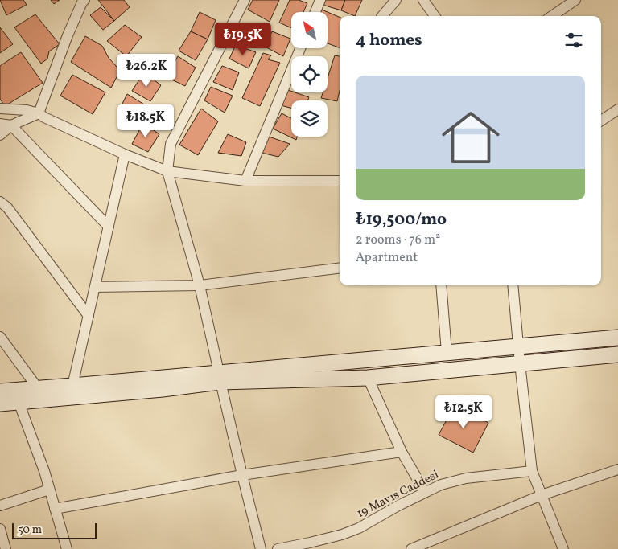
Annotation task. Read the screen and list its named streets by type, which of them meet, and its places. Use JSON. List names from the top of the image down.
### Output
{
  "streets": {
    "street": ["19 Mayıs Caddesi"]
  },
  "scale_bar": "50 m",
  "north": "top left",
  "page": {
    "heading": "4 homes",
    "price": [
      "₺19.5K",
      "₺26.2K",
      "₺18.5K",
      "₺12.5K"
    ],
    "list": [
      {
        "name": "₺19,500/mo",
        "note": "2 rooms · 76 m² · Apartment"
      }
    ],
    "scale": "50 m"
  }
}
